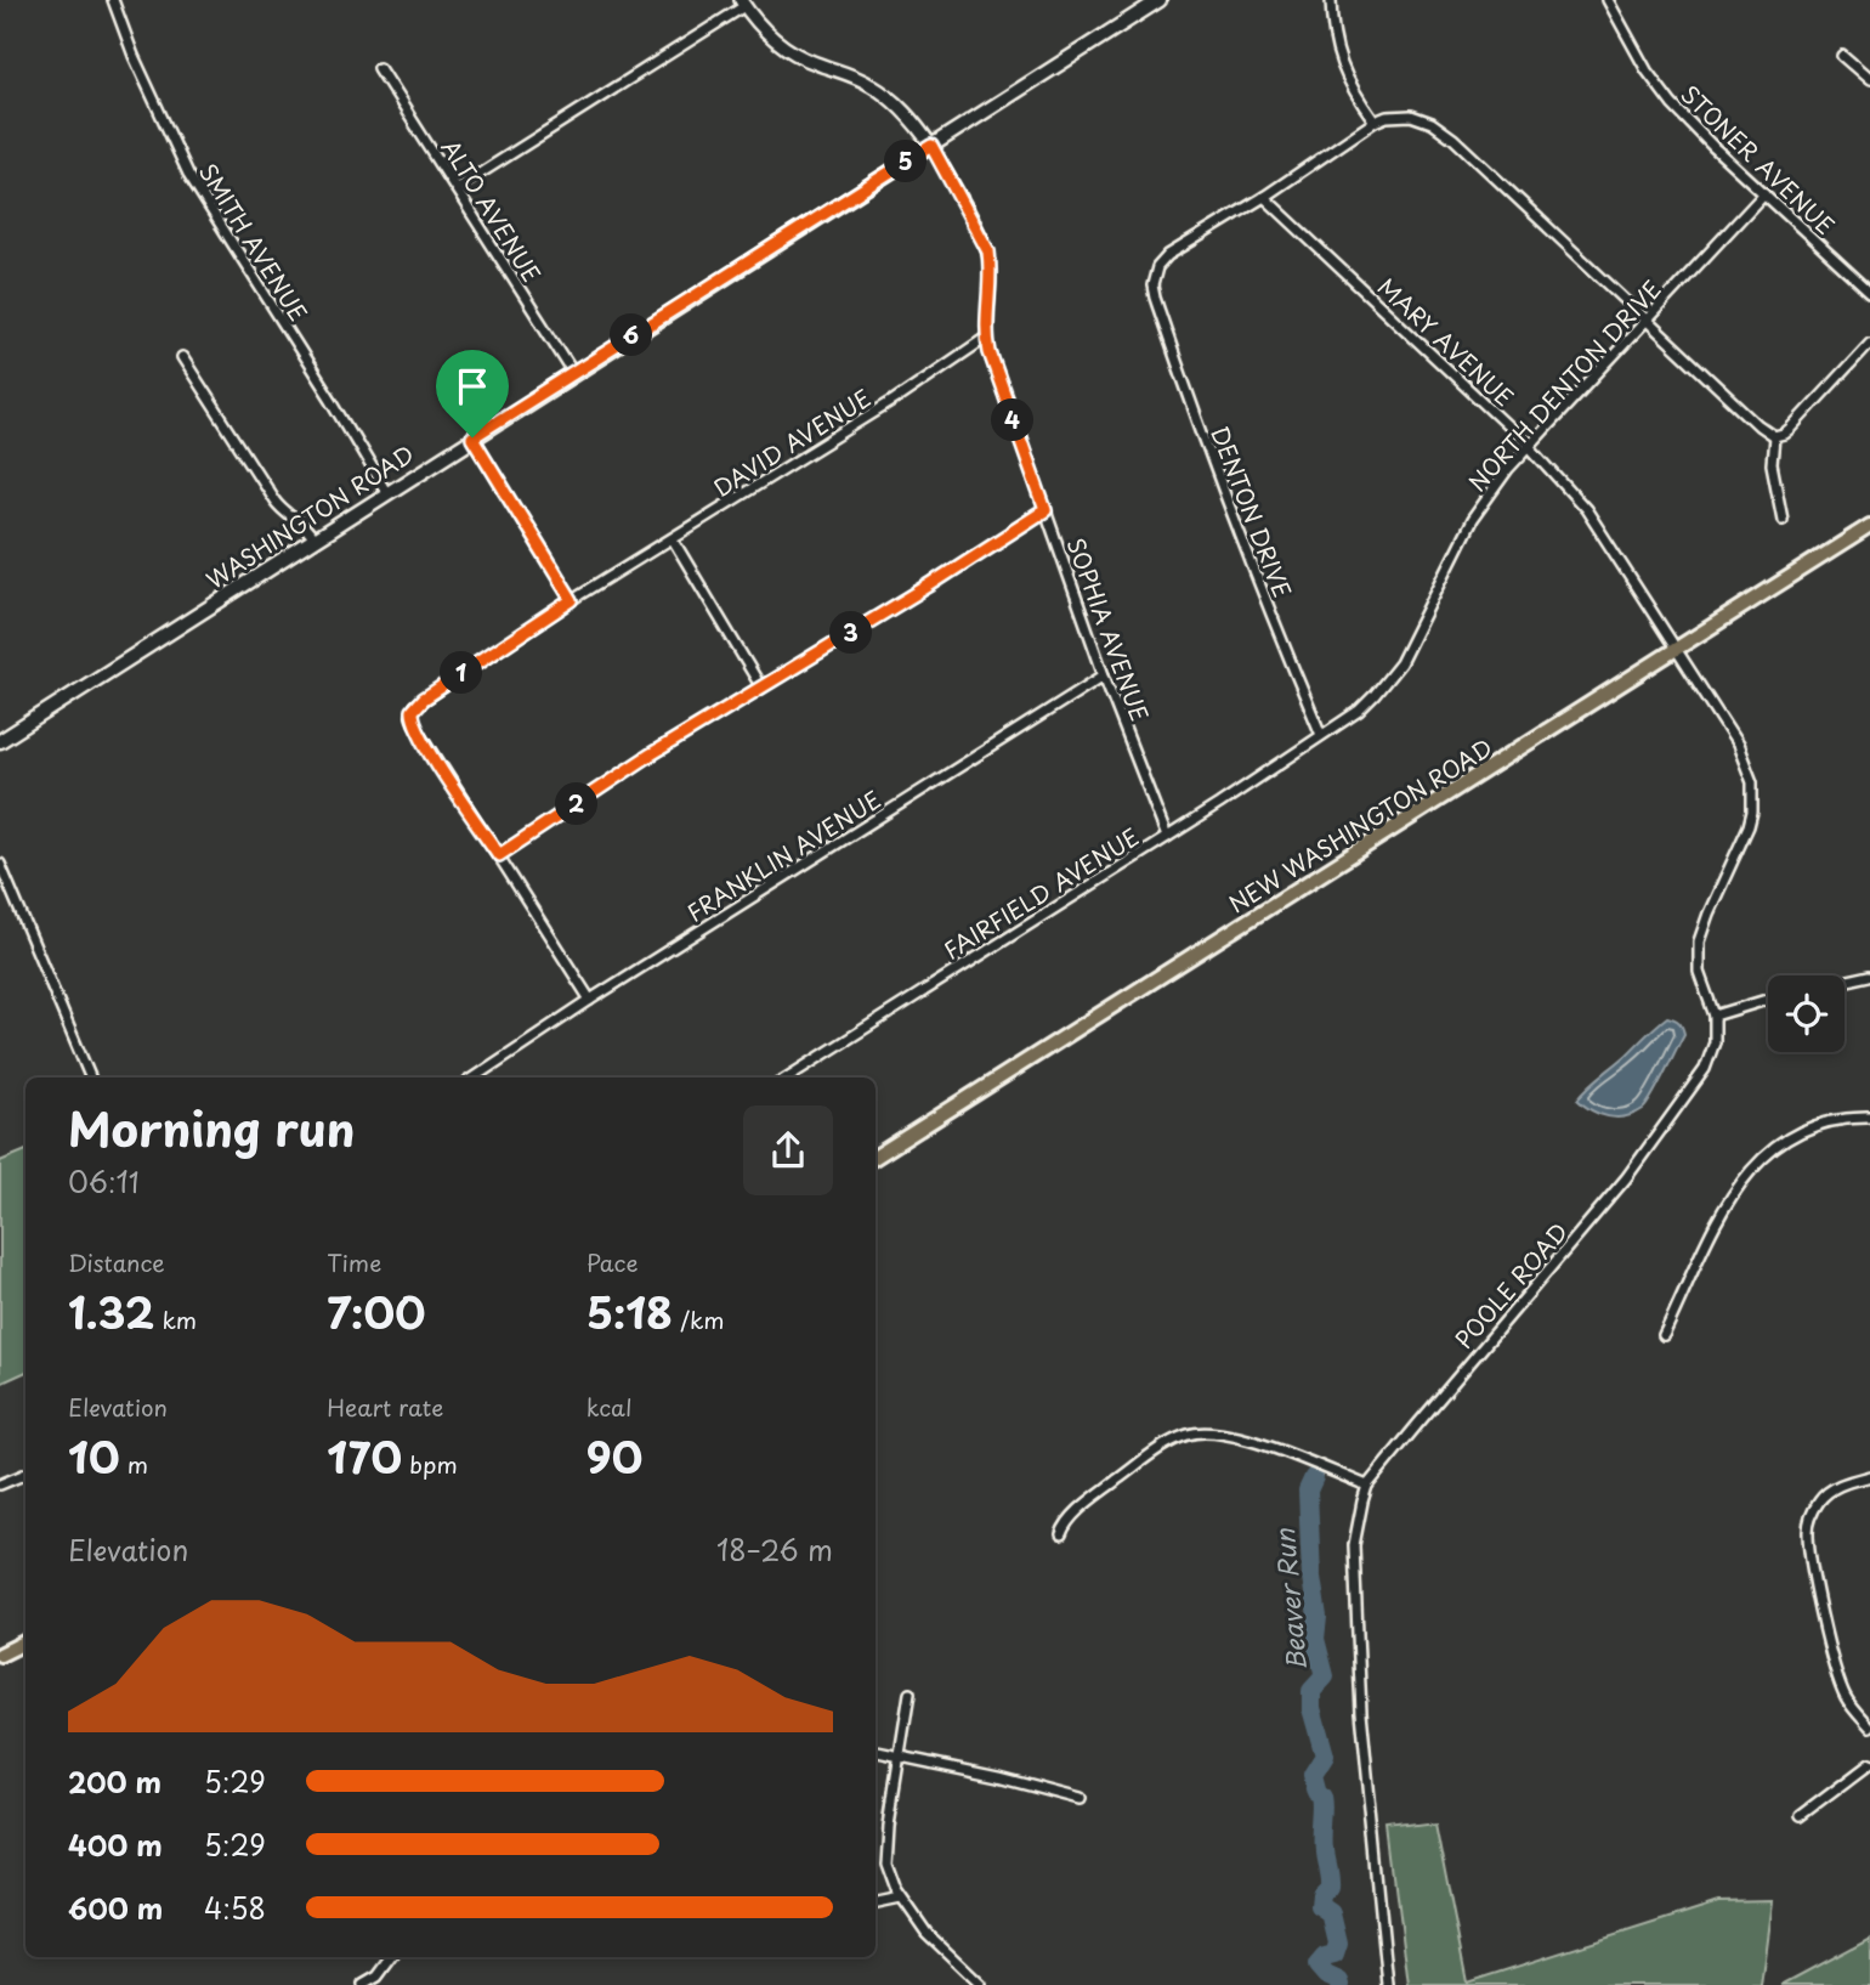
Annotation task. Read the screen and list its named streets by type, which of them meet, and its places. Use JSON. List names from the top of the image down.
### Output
{
  "streets": {
    "main road": ["WASHINGTON ROAD", "NEW WASHINGTON ROAD"],
    "street": [
      "STONER AVENUE",
      "ALTO AVENUE",
      "SMITH AVENUE",
      "MARY AVENUE",
      "NORTH DENTON DRIVE",
      "DAVID AVENUE",
      "DENTON DRIVE",
      "SOPHIA AVENUE",
      "FRANKLIN AVENUE",
      "FAIRFIELD AVENUE",
      "POOLE ROAD"
    ]
  },
  "crossings": [
    ["STONER AVENUE", "NORTH DENTON DRIVE"],
    ["ALTO AVENUE", "WASHINGTON ROAD"],
    ["SMITH AVENUE", "WASHINGTON ROAD"],
    ["MARY AVENUE", "NORTH DENTON DRIVE"],
    ["MARY AVENUE", "DENTON DRIVE"],
    ["MARY AVENUE", "NEW WASHINGTON ROAD"],
    ["MARY AVENUE", "POOLE ROAD"],
    ["NORTH DENTON DRIVE", "DENTON DRIVE"],
    ["NORTH DENTON DRIVE", "FAIRFIELD AVENUE"],
    ["DAVID AVENUE", "SOPHIA AVENUE"],
    ["DENTON DRIVE", "FAIRFIELD AVENUE"],
    ["SOPHIA AVENUE", "FRANKLIN AVENUE"],
    ["SOPHIA AVENUE", "FAIRFIELD AVENUE"],
    ["NEW WASHINGTON ROAD", "POOLE ROAD"]
  ],
  "water": ["Beaver Run"],
  "page": {
    "pins": [
      "5",
      "6",
      "4",
      "3",
      "1",
      "2"
    ],
    "heading": ["Morning run", "06:11"],
    "stats": [
      ["Distance", "1.32 km"],
      ["Time", "7:00"],
      ["Pace", "5:18 /km"],
      ["Elevation", "10 m"],
      ["Heart rate", "170 bpm"],
      ["kcal", "90"]
    ],
    "chart": ["Elevation", "18–26 m"],
    "list": [
      {
        "name": "200 m",
        "note": "5:29"
      },
      {
        "name": "400 m",
        "note": "5:29"
      },
      {
        "name": "600 m",
        "note": "4:58"
      }
    ]
  }
}
